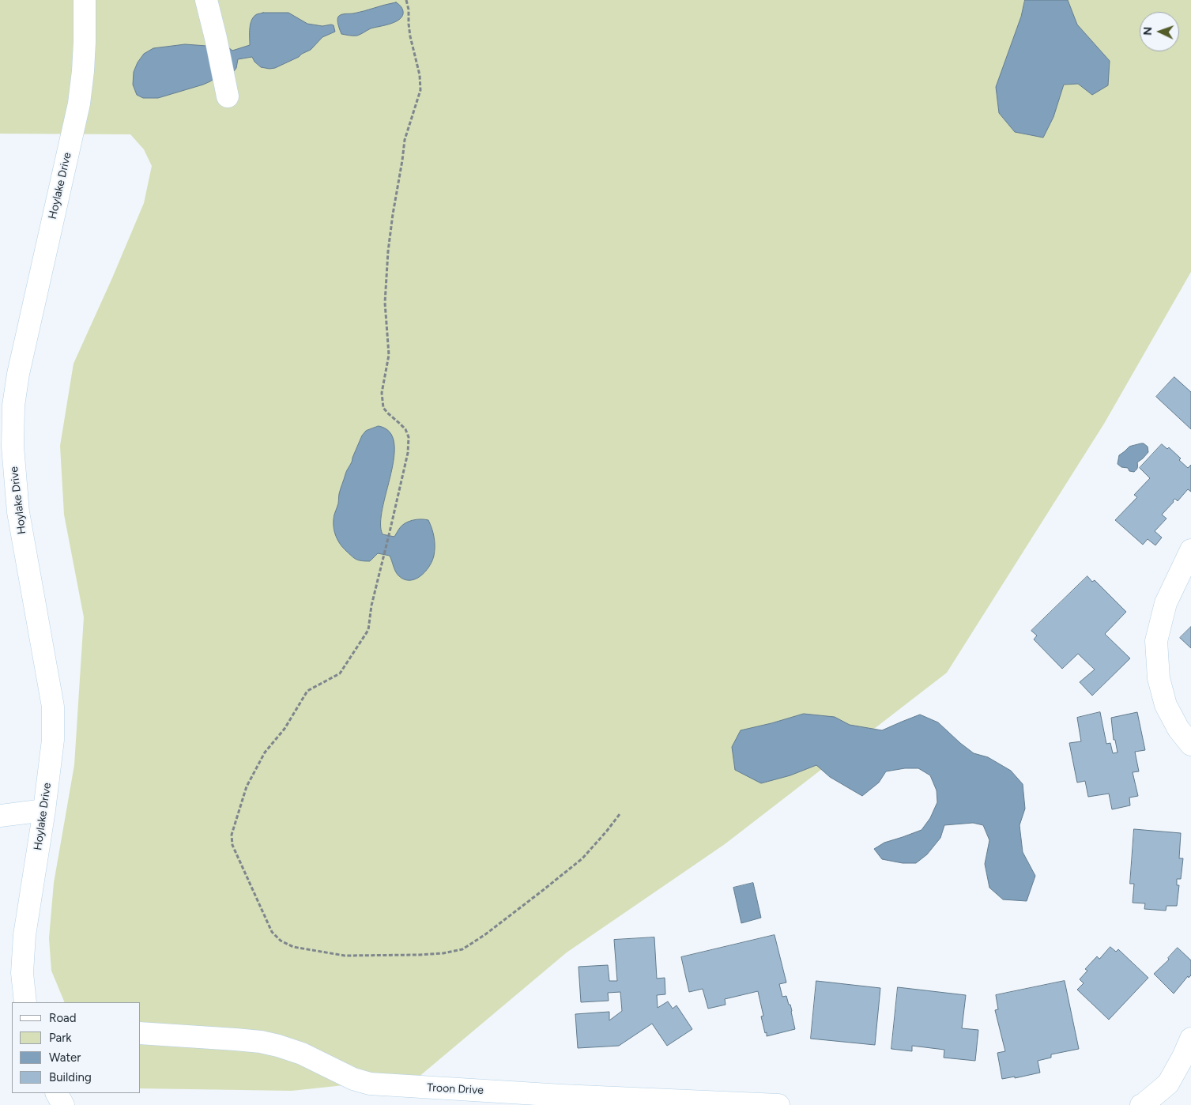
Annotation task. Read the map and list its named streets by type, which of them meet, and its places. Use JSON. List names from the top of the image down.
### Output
{
  "streets": {
    "street": ["Hoylake Drive", "Troon Drive"]
  },
  "legend": [
    "Road",
    "Park",
    "Water",
    "Building"
  ],
  "north": "left"
}
